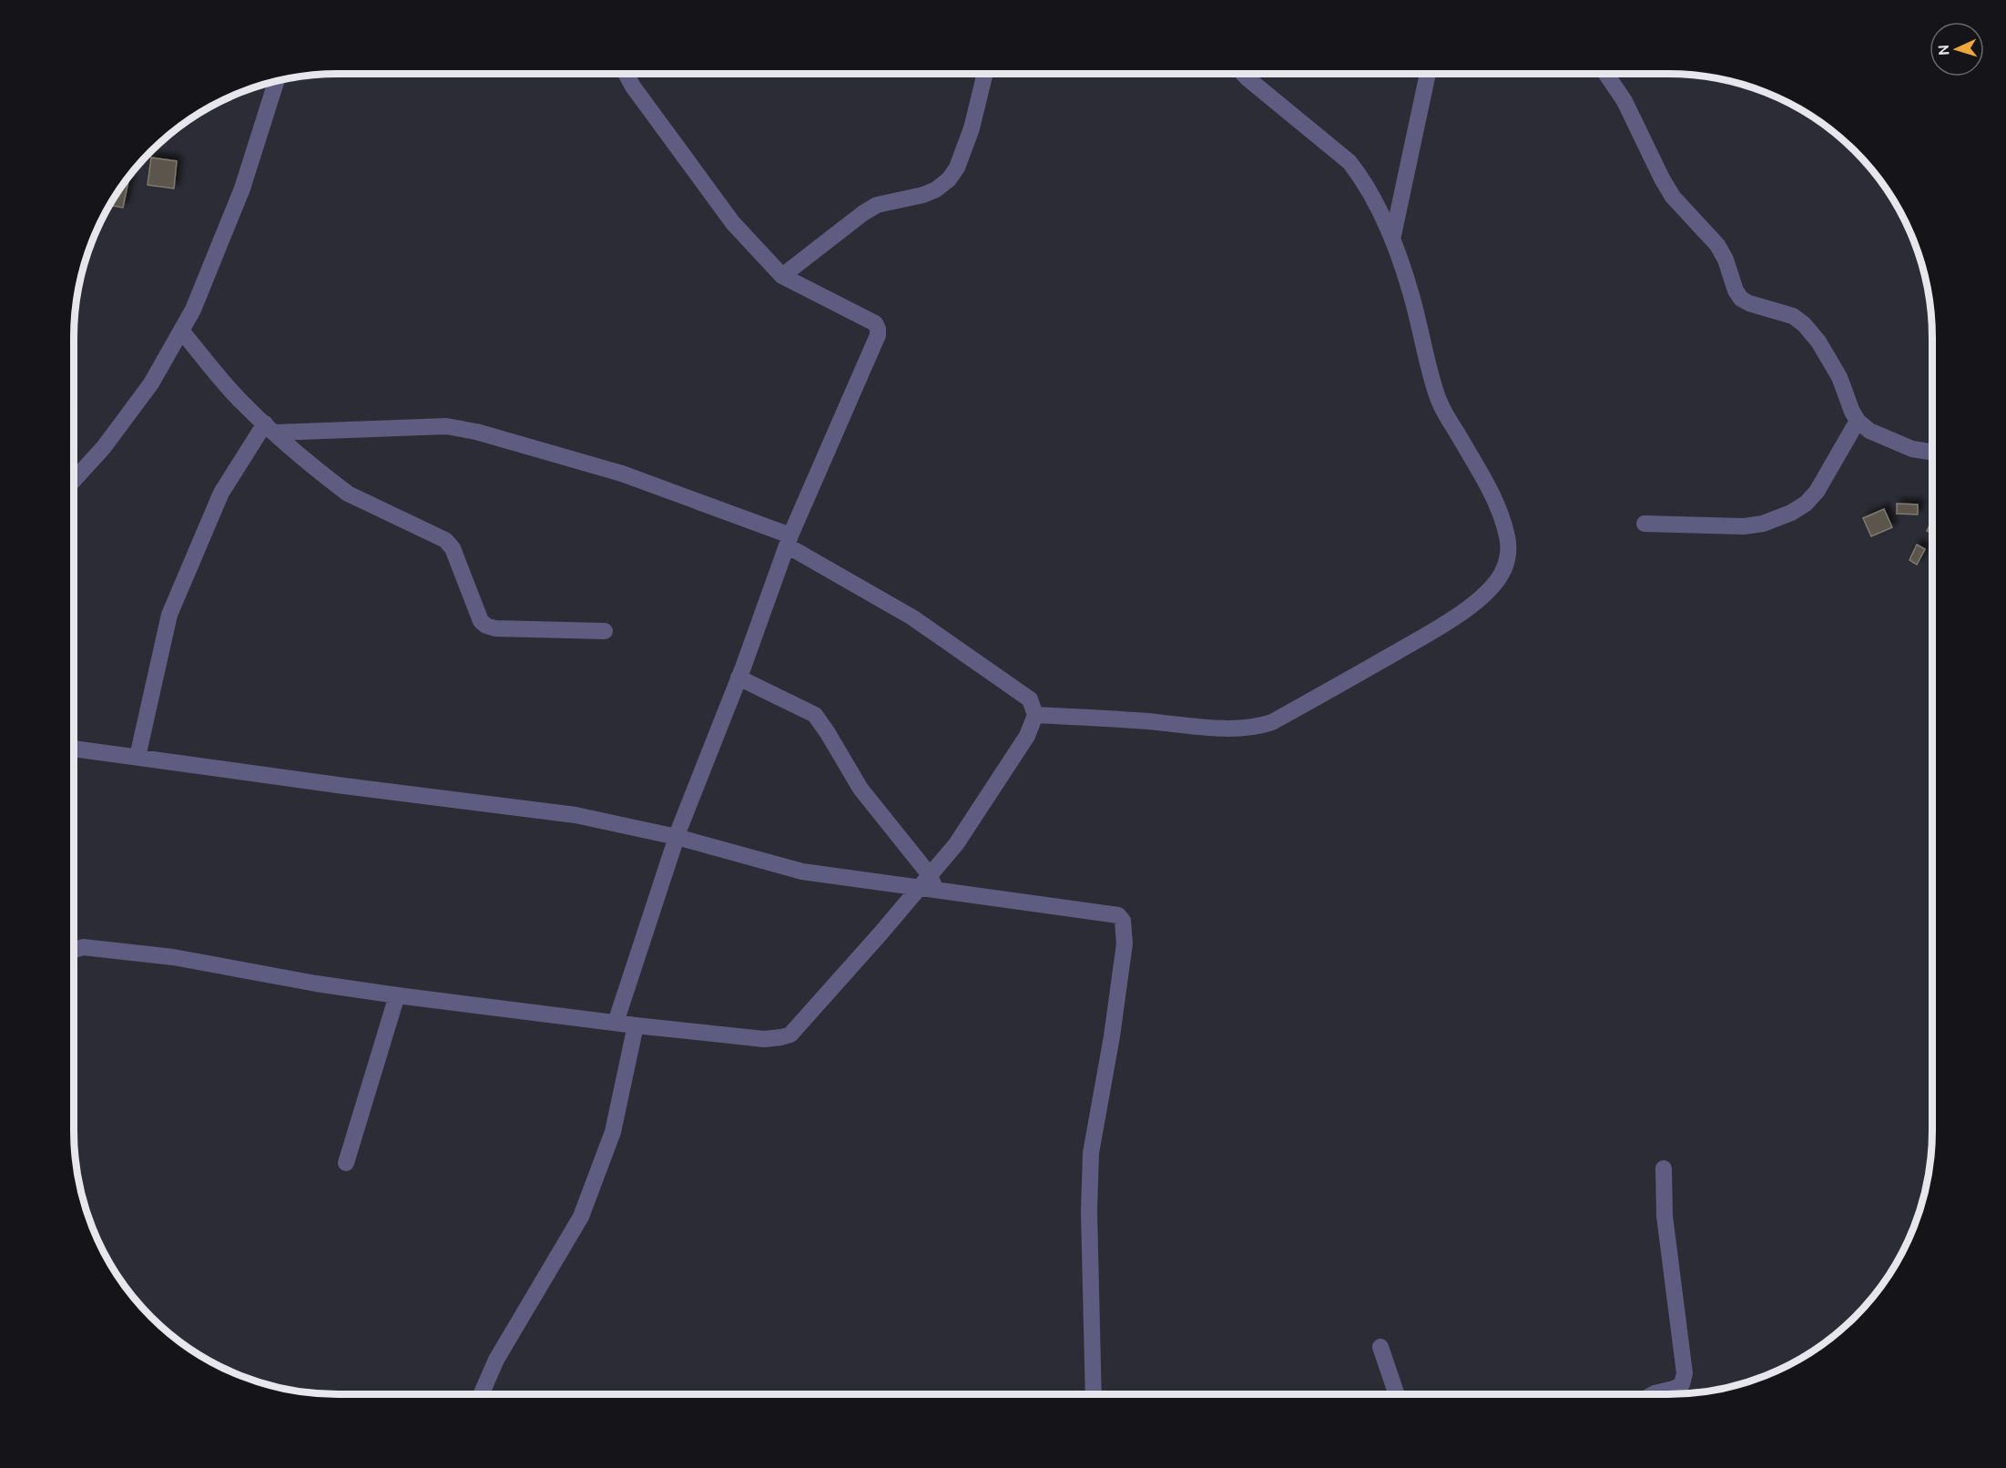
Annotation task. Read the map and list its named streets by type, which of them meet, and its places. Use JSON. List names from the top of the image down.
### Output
{
  "north": "left"
}
